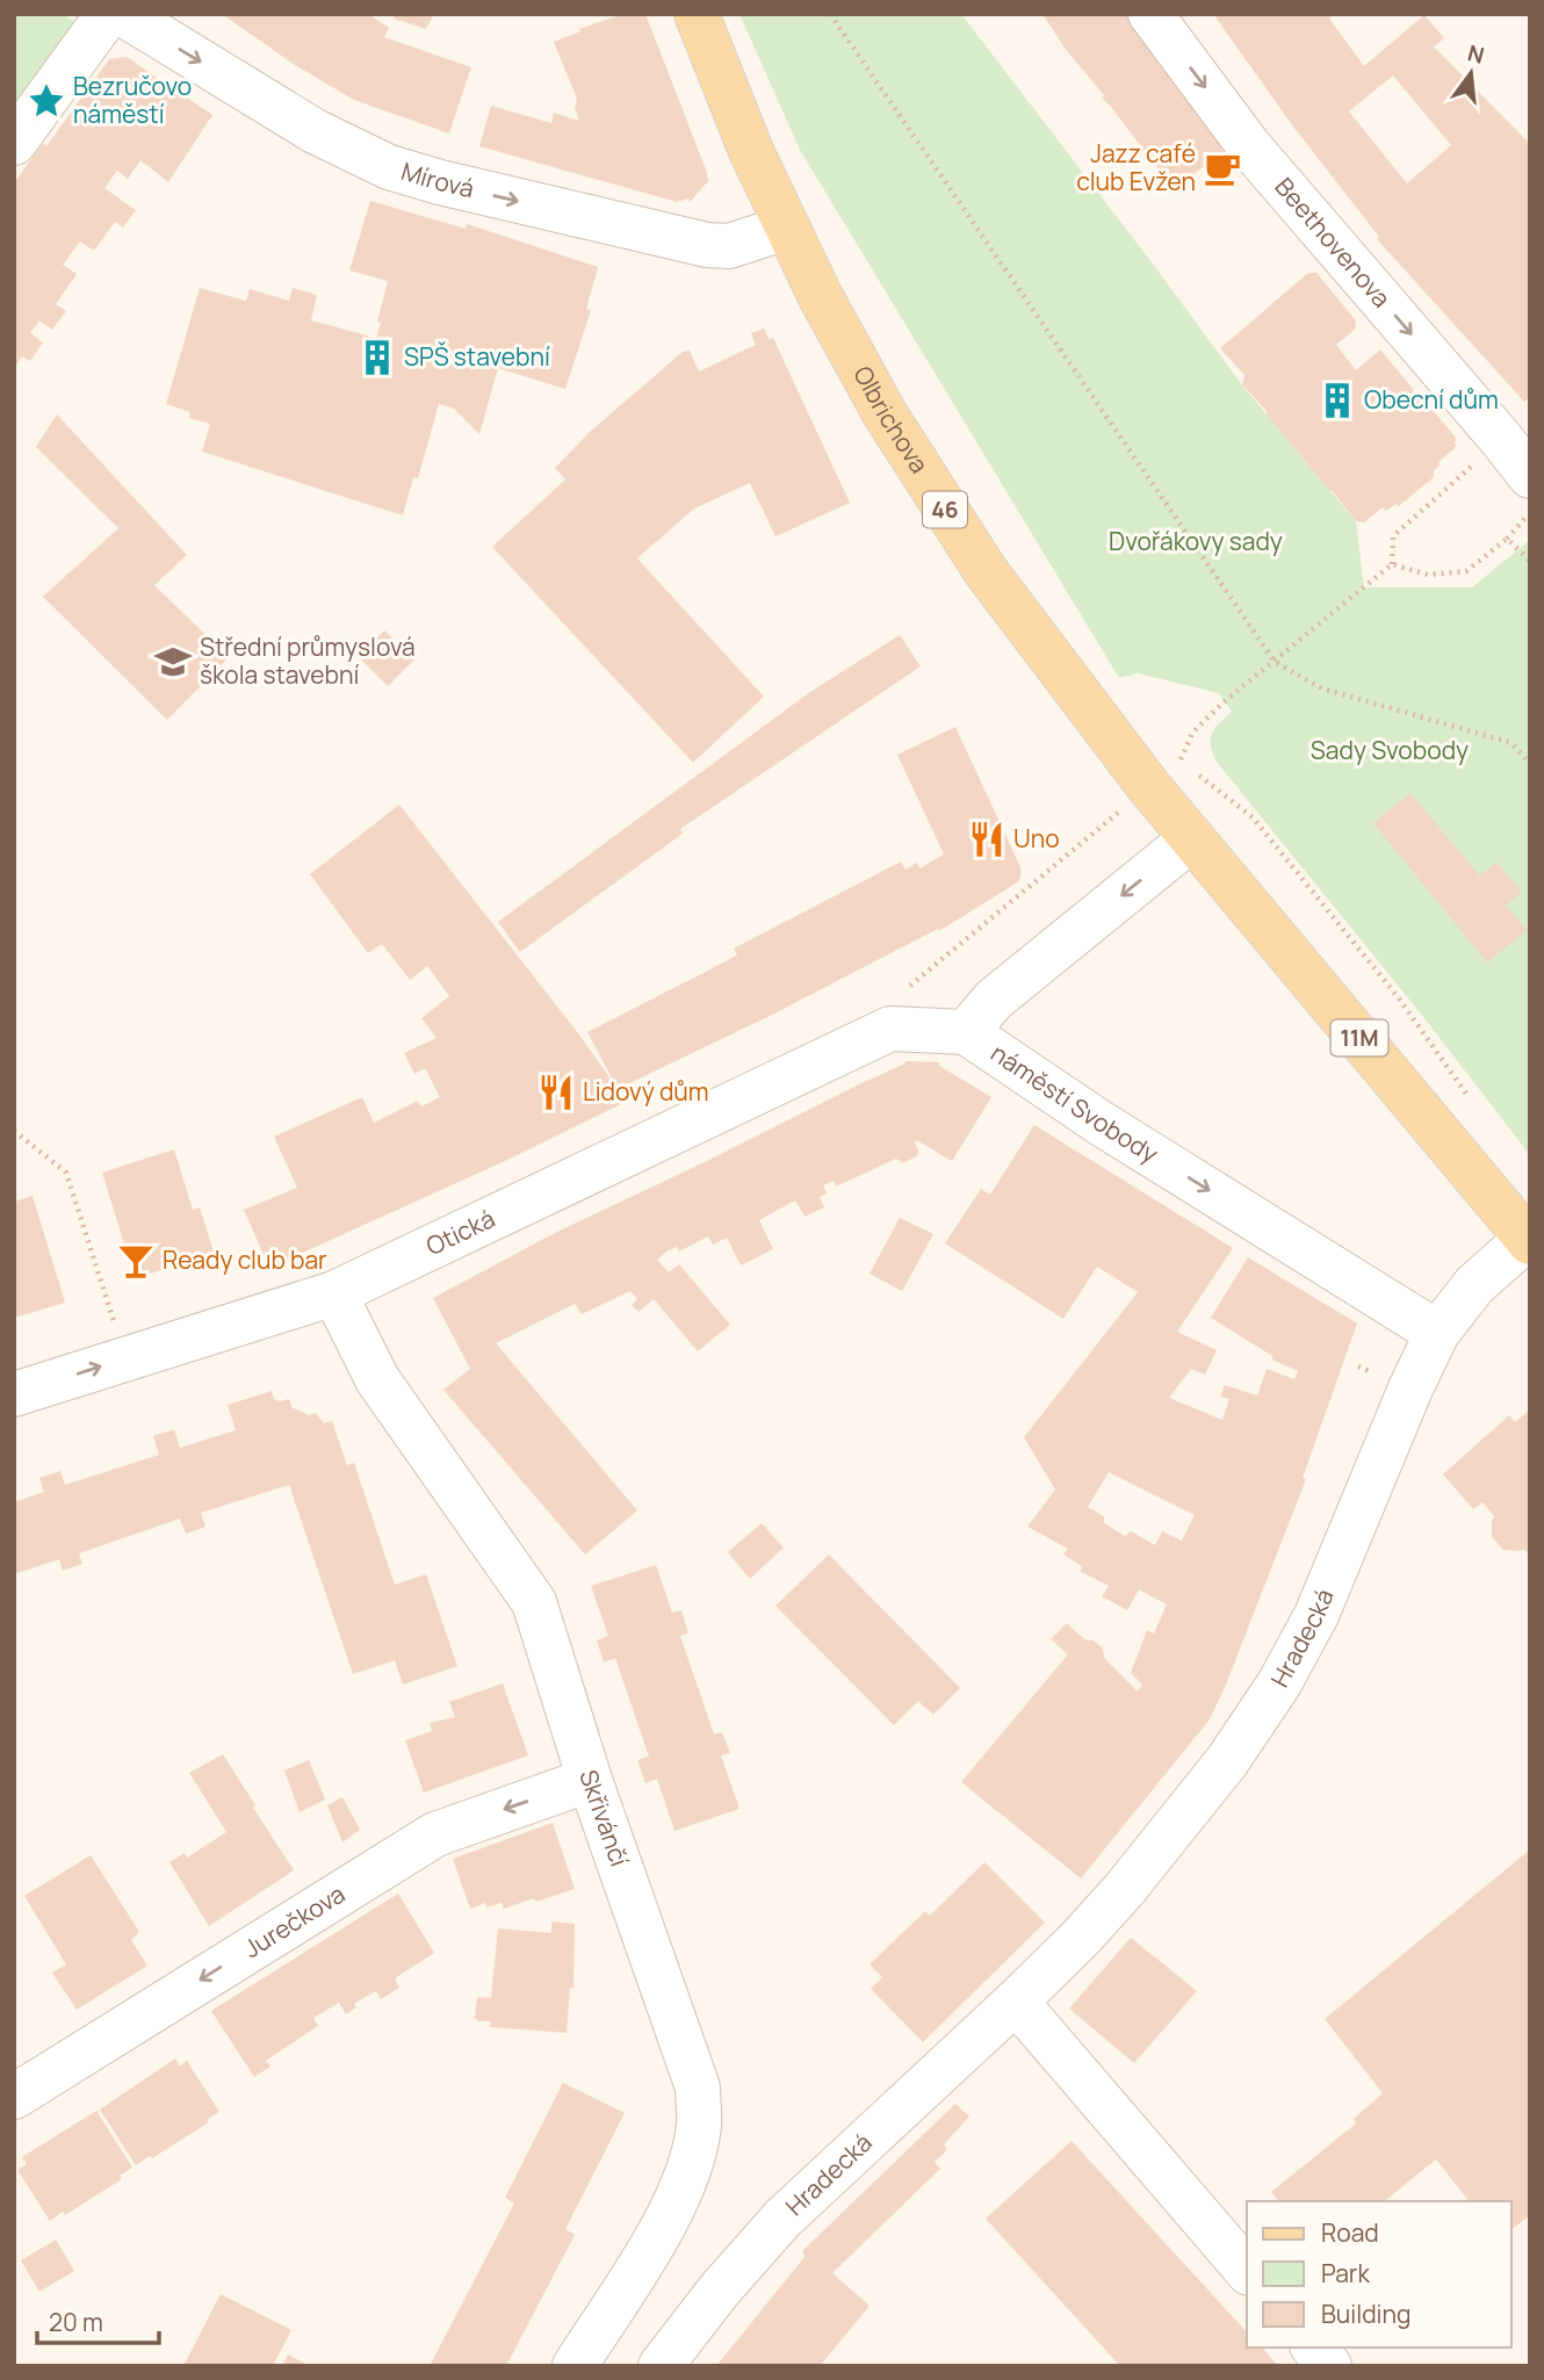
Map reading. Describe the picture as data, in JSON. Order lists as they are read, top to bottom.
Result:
{
  "streets": {
    "main road": ["Olbrichova", "46", "11M"],
    "street": [
      "Mírová",
      "Beethovenova",
      "náměstí Svobody",
      "Otická",
      "Hradecká",
      "Skřivánčí",
      "Jurečkova"
    ]
  },
  "crossings": [
    ["Mírová", "Olbrichova"],
    ["Olbrichova", "11M"],
    ["11M", "náměstí Svobody"],
    ["11M", "Hradecká"],
    ["náměstí Svobody", "Otická"],
    ["náměstí Svobody", "Hradecká"],
    ["Otická", "Skřivánčí"],
    ["Skřivánčí", "Jurečkova"]
  ],
  "one_way": ["Mírová", "Beethovenova", "Jurečkova"],
  "parks": ["Dvořákovy sady", "Sady Svobody"],
  "places": {
    "place": ["Bezručovo náměstí"],
    "cafe": ["Jazz café club Evžen"],
    "building": ["SPŠ stavební", "Obecní dům"],
    "school or university": ["Střední průmyslová škola stavební"],
    "restaurant": ["Uno", "Lidový dům"],
    "bar": ["Ready club bar"]
  },
  "legend": ["Road", "Park", "Building"],
  "scale_bar": "20 m",
  "north": "top"
}
